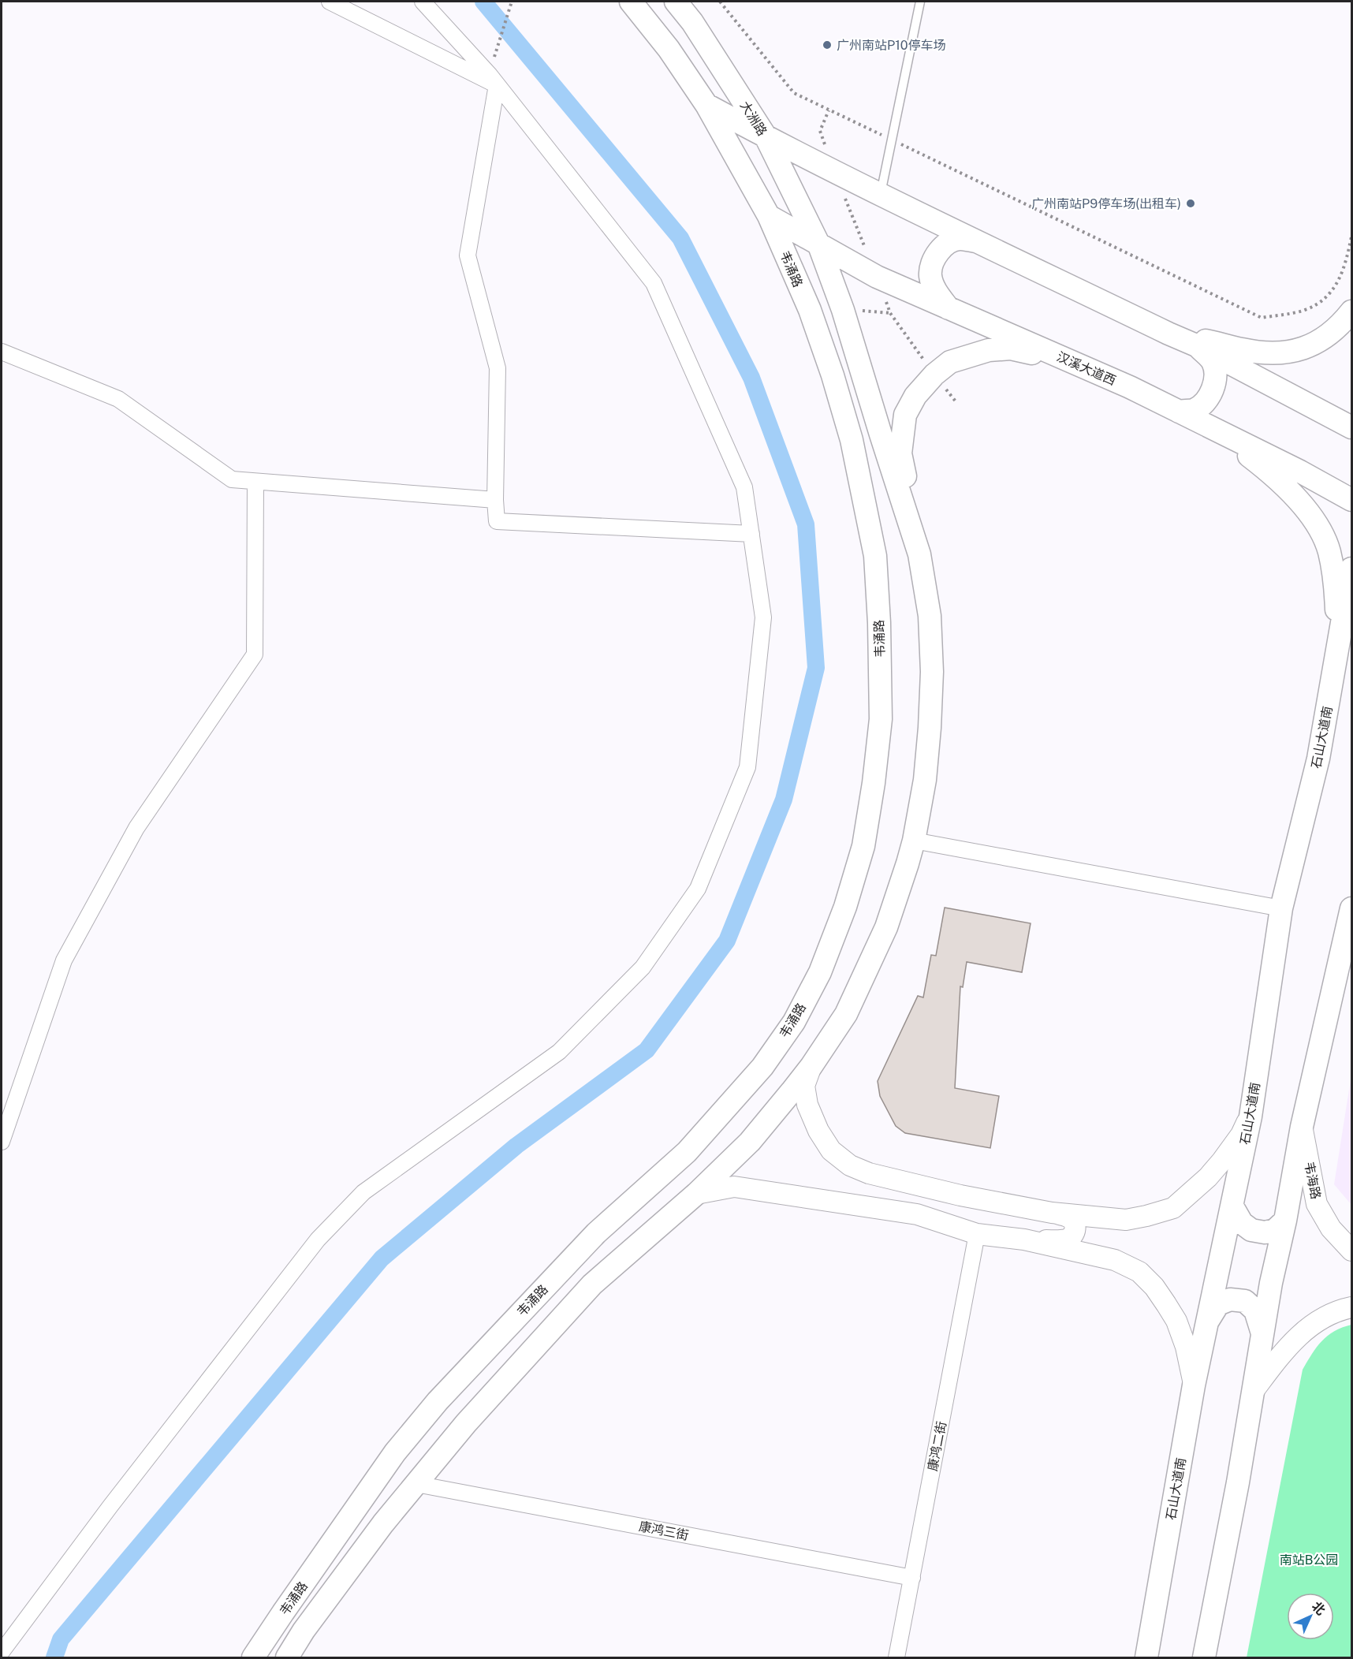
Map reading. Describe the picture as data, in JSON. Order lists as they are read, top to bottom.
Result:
{
  "streets": {
    "main road": [
      "大洲路",
      "韦涌路",
      "汉溪大道西",
      "石山大道南"
    ],
    "street": ["韦海路", "康鸿二街", "康鸿三街"]
  },
  "crossings": [
    ["大洲路", "汉溪大道西"],
    ["韦涌路", "汉溪大道西"],
    ["康鸿二街", "康鸿三街"]
  ],
  "parks": ["南站B公园"],
  "places": ["广州南站P10停车场", "广州南站P9停车场(出租车)"],
  "north": "top right"
}
